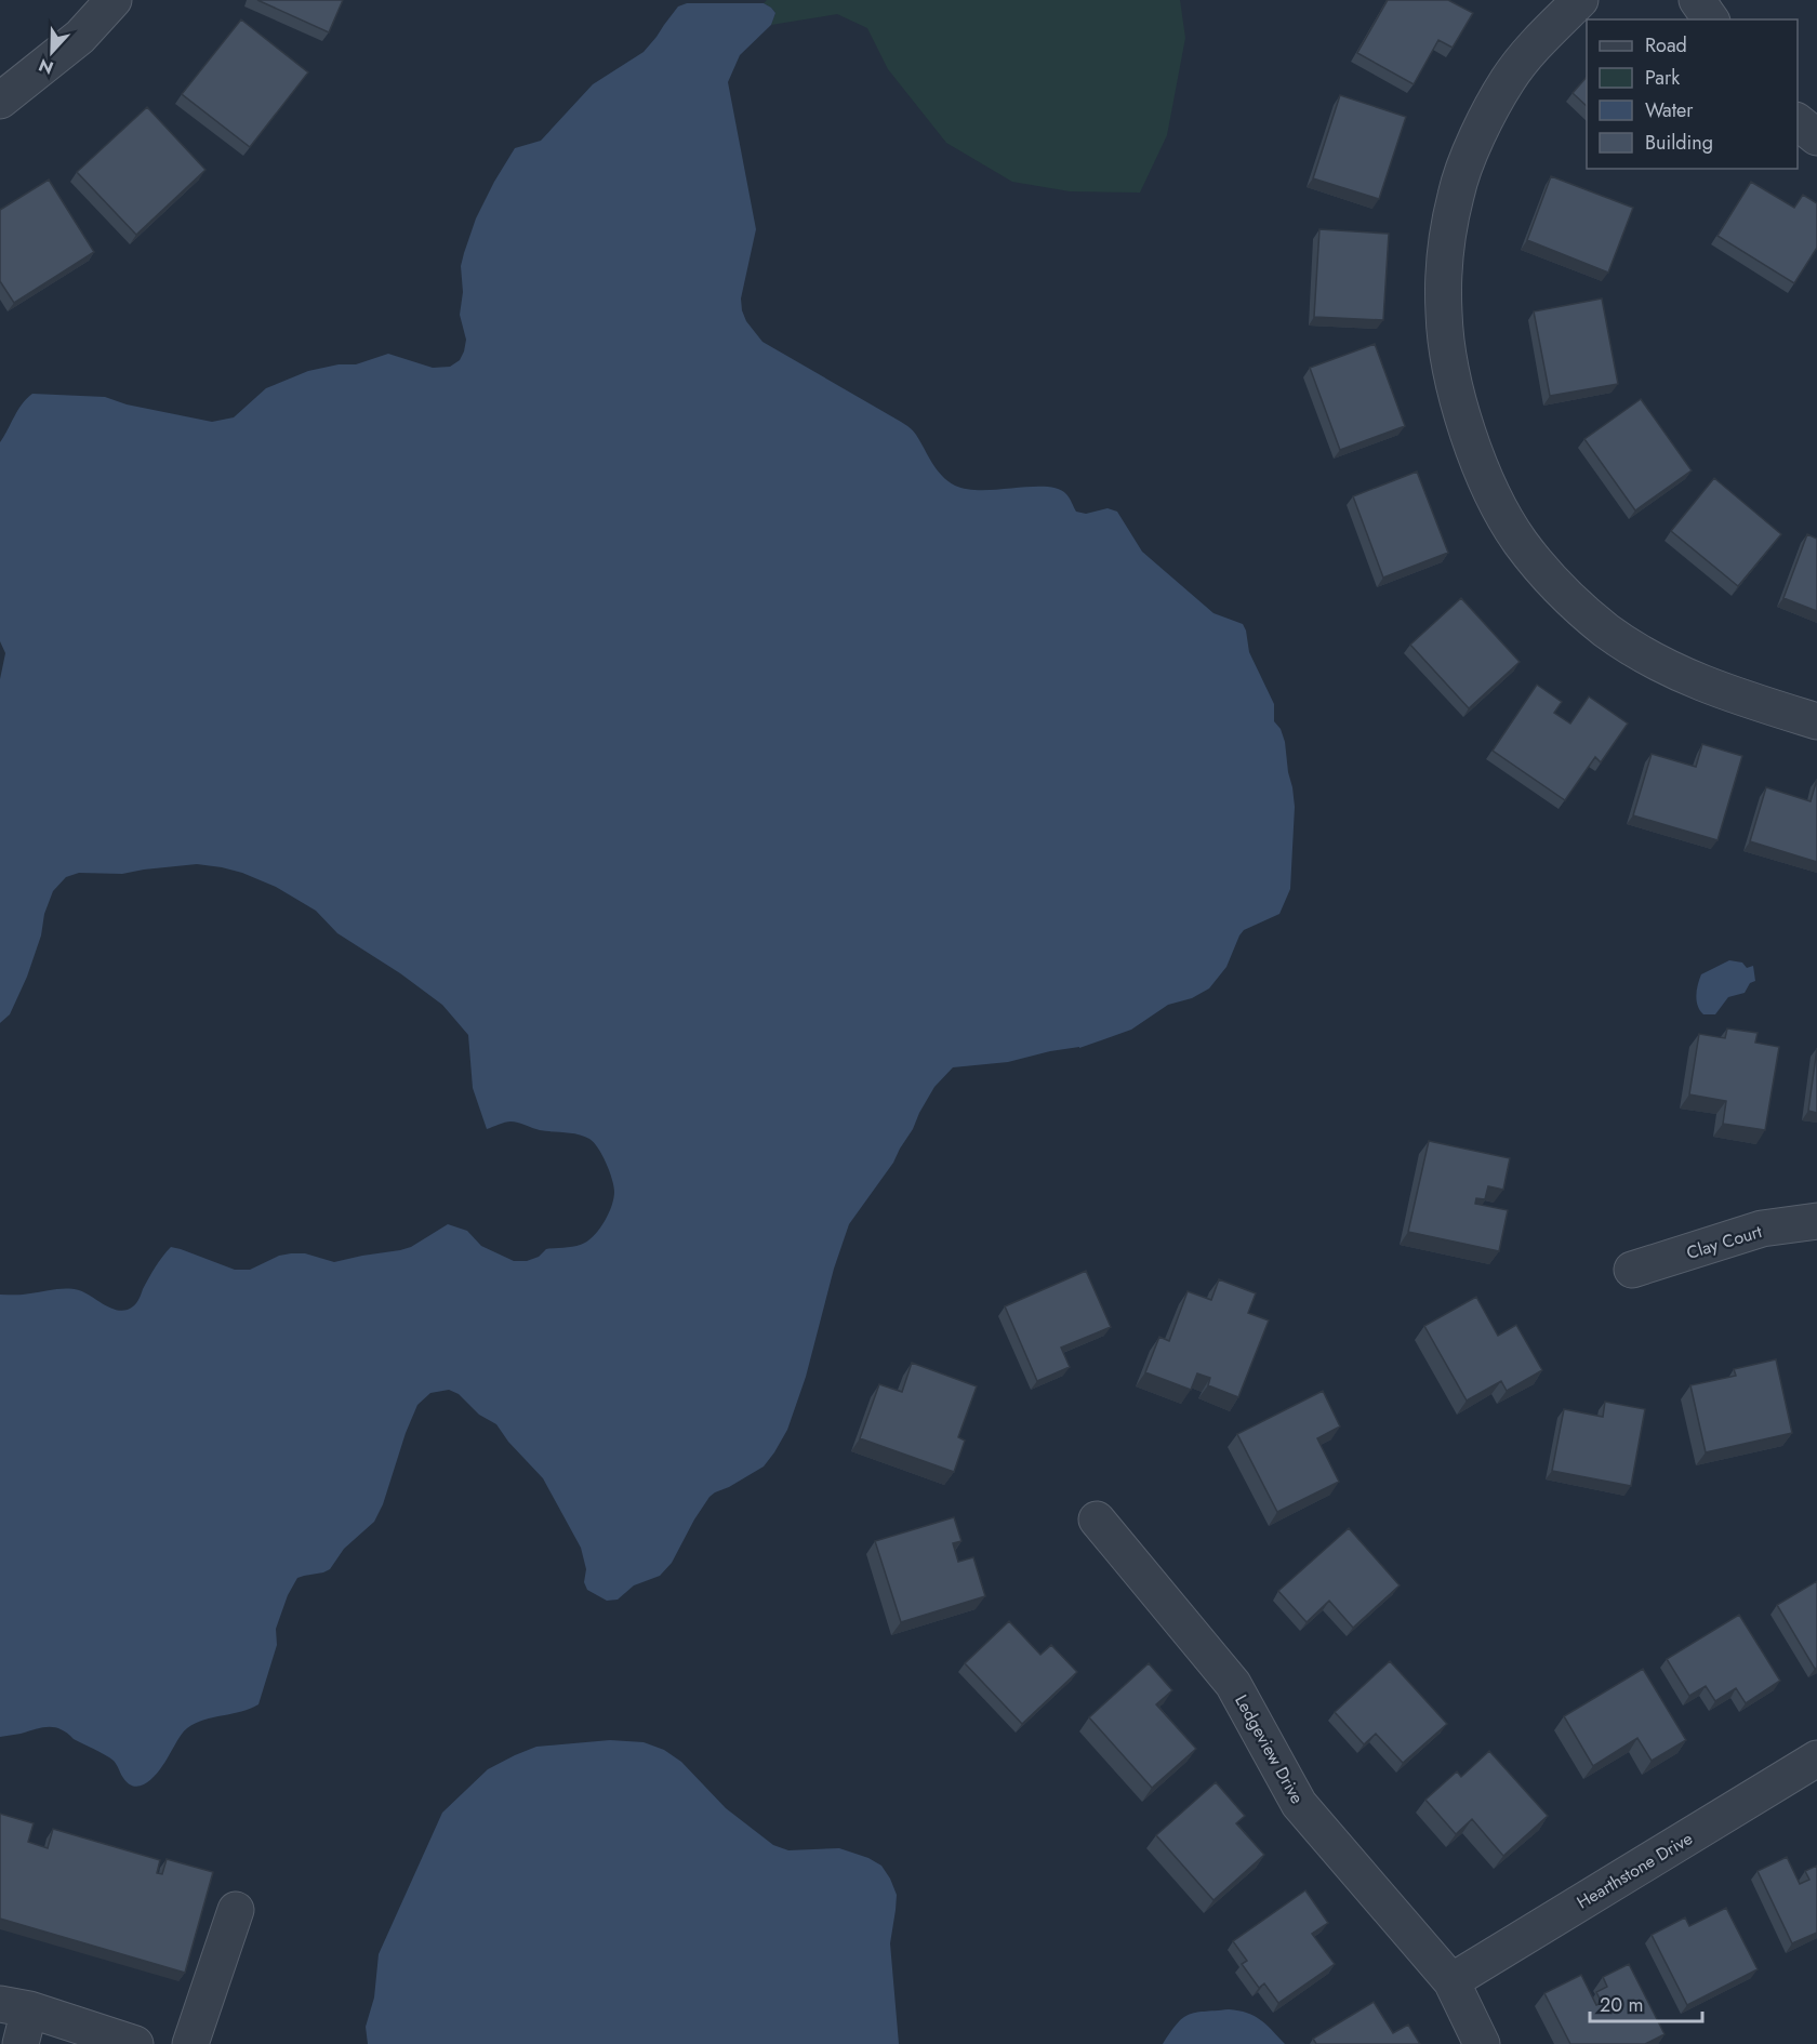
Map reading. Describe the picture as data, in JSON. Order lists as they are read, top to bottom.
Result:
{
  "streets": {
    "street": ["Clay Court", "Ledgeview Drive", "Hearthstone Drive"]
  },
  "crossings": [
    ["Ledgeview Drive", "Hearthstone Drive"]
  ],
  "legend": [
    "Road",
    "Park",
    "Water",
    "Building"
  ],
  "scale_bar": "20 m",
  "north": "bottom"
}
